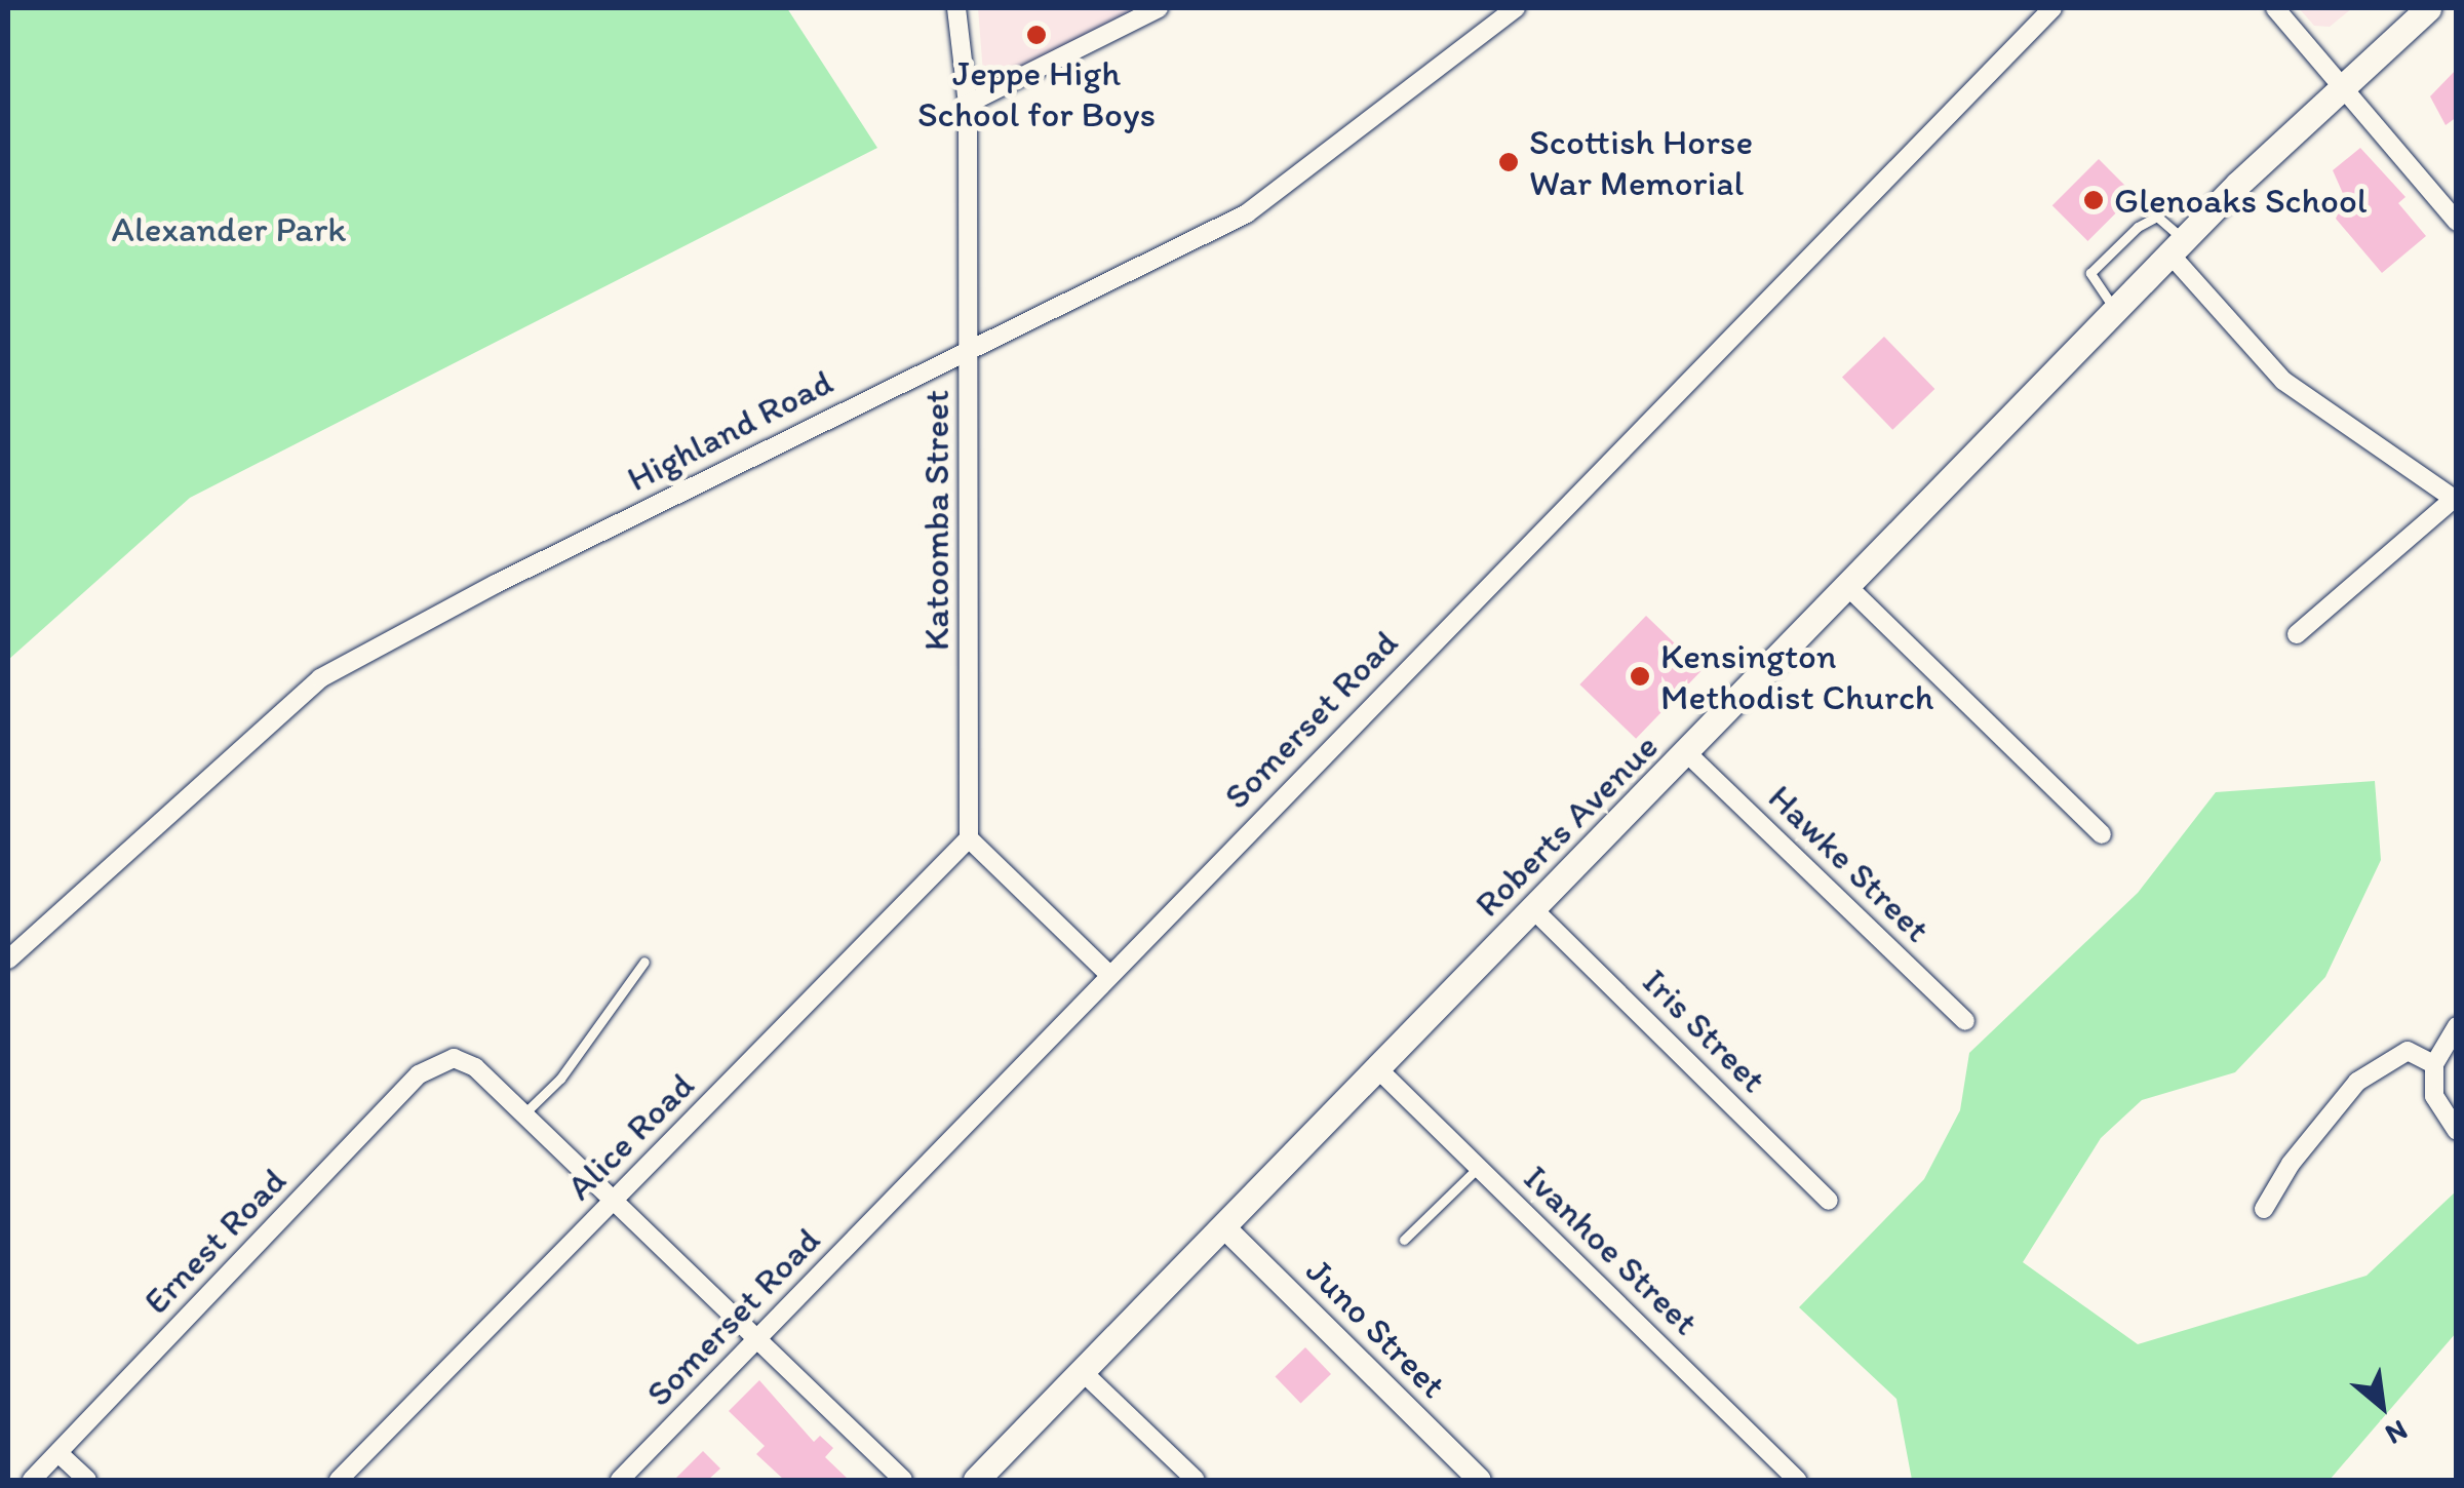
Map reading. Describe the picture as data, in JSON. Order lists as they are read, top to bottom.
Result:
{
  "streets": {
    "main road": ["Roberts Avenue"],
    "street": [
      "Highland Road",
      "Katoomba Street",
      "Somerset Road",
      "Hawke Street",
      "Iris Street",
      "Alice Road",
      "Ernest Road",
      "Ivanhoe Street",
      "Juno Street"
    ]
  },
  "crossings": [
    ["Highland Road", "Katoomba Street"],
    ["Katoomba Street", "Alice Road"],
    ["Roberts Avenue", "Hawke Street"],
    ["Roberts Avenue", "Iris Street"],
    ["Roberts Avenue", "Ivanhoe Street"],
    ["Roberts Avenue", "Juno Street"]
  ],
  "parks": ["Alexander Park"],
  "places": [
    "Jeppe High School for Boys",
    "Scottish Horse War Memorial",
    "Glenoaks School",
    "Kensington Methodist Church"
  ],
  "north": "bottom right"
}
